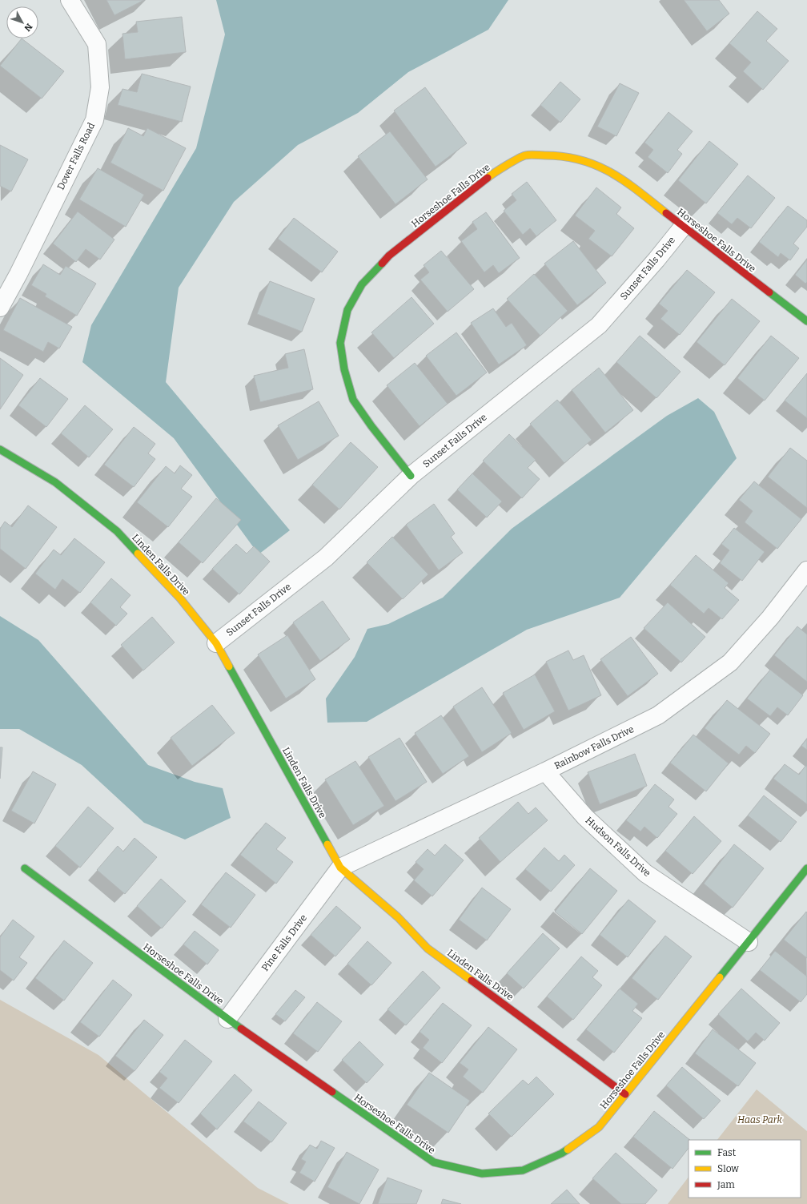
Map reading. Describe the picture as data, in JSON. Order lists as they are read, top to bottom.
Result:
{
  "streets": {
    "street": [
      "Dover Falls Road",
      "Horseshoe Falls Drive",
      "Sunset Falls Drive",
      "Linden Falls Drive",
      "Rainbow Falls Drive",
      "Hudson Falls Drive",
      "Pine Falls Drive"
    ]
  },
  "crossings": [
    ["Horseshoe Falls Drive", "Sunset Falls Drive"],
    ["Horseshoe Falls Drive", "Linden Falls Drive"],
    ["Horseshoe Falls Drive", "Hudson Falls Drive"],
    ["Horseshoe Falls Drive", "Pine Falls Drive"],
    ["Sunset Falls Drive", "Linden Falls Drive"],
    ["Linden Falls Drive", "Rainbow Falls Drive"],
    ["Linden Falls Drive", "Pine Falls Drive"],
    ["Rainbow Falls Drive", "Hudson Falls Drive"],
    ["Rainbow Falls Drive", "Pine Falls Drive"]
  ],
  "parks": ["Haas Park"],
  "legend": ["Fast", "Slow", "Jam"],
  "north": "bottom right"
}
